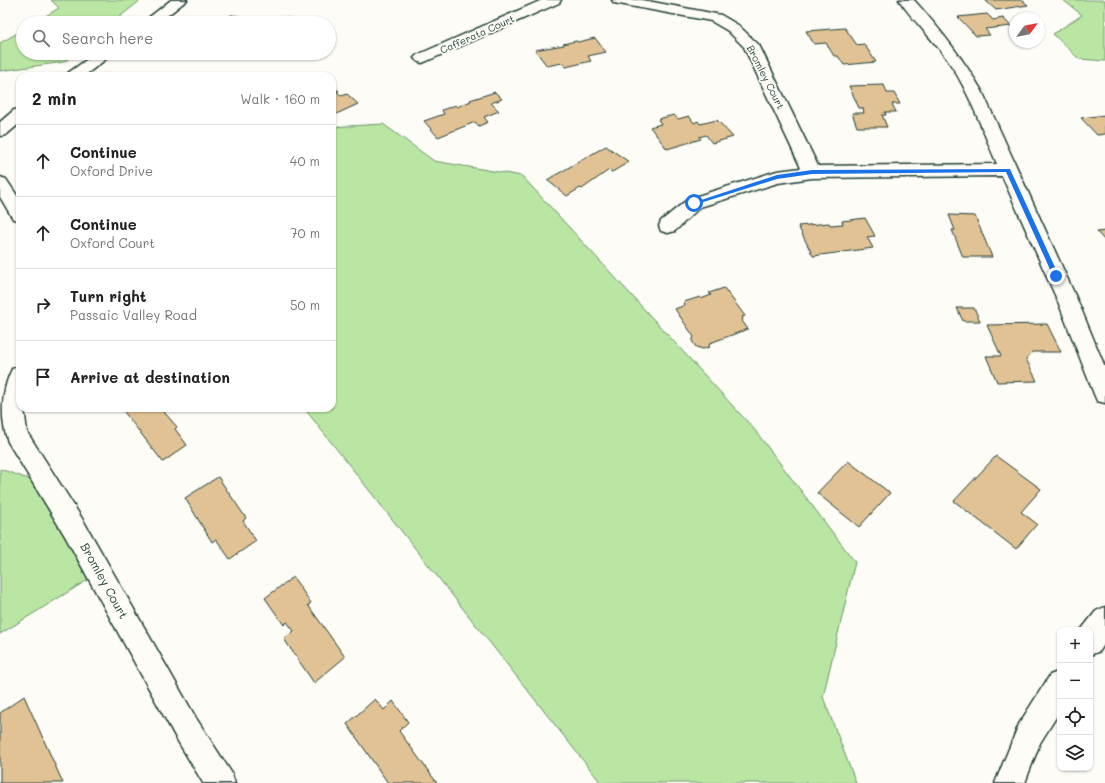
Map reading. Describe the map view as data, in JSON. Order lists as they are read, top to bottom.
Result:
{
  "streets": {
    "street": ["Cafferata Court", "Bromley Court"]
  },
  "north": "top right",
  "page": {
    "search": "Search here",
    "heading": ["2 min", "Walk · 160 m"],
    "list": [
      ["Continue", "Oxford Drive", "40 m"],
      ["Continue", "Oxford Court", "70 m"],
      ["Turn right", "Passaic Valley Road", "50 m"],
      "Arrive at destination"
    ],
    "map_buttons": ["+", "−"]
  }
}
